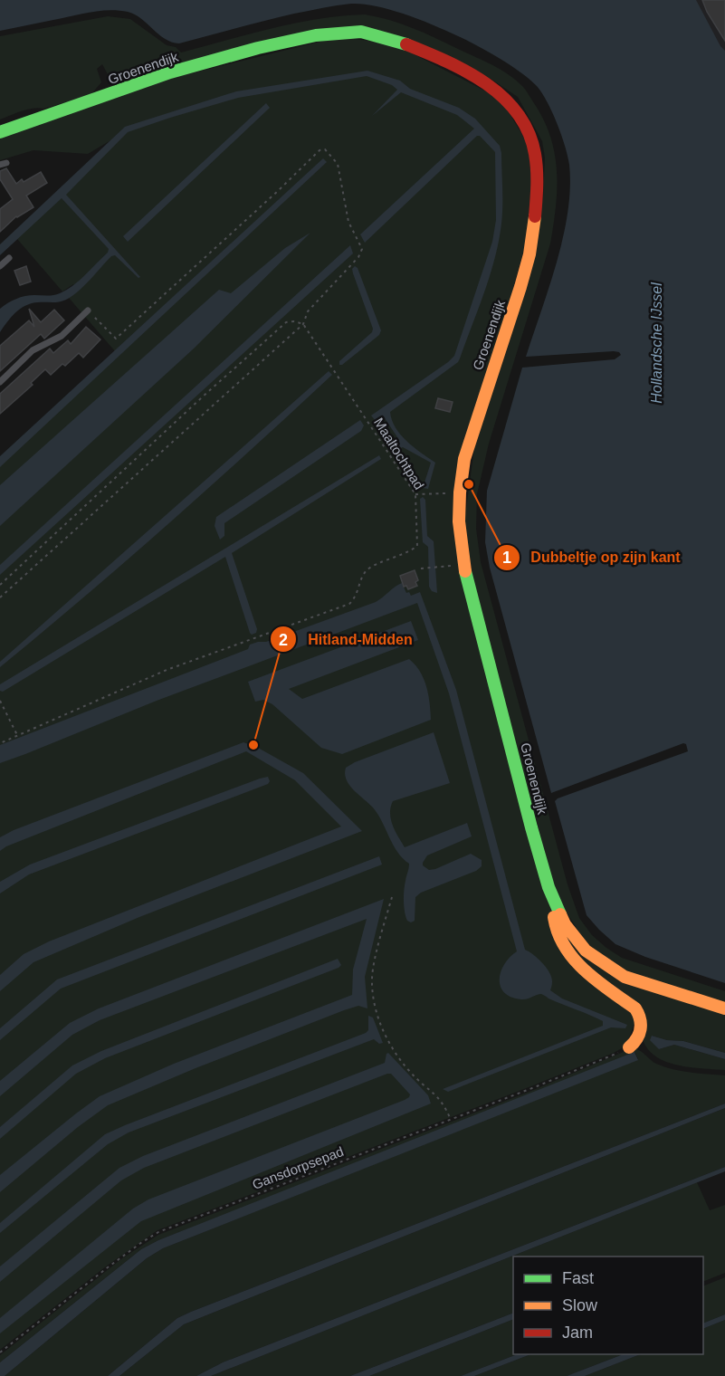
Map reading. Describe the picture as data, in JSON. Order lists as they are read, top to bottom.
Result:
{
  "streets": {
    "street": ["Groenendijk"],
    "path": ["Maaltochtpad", "Gansdorpsepad"]
  },
  "water": ["Hollandsche IJssel"],
  "places": ["Dubbeltje op zijn kant", "Hitland-Midden"],
  "legend": ["Fast", "Slow", "Jam"]
}
